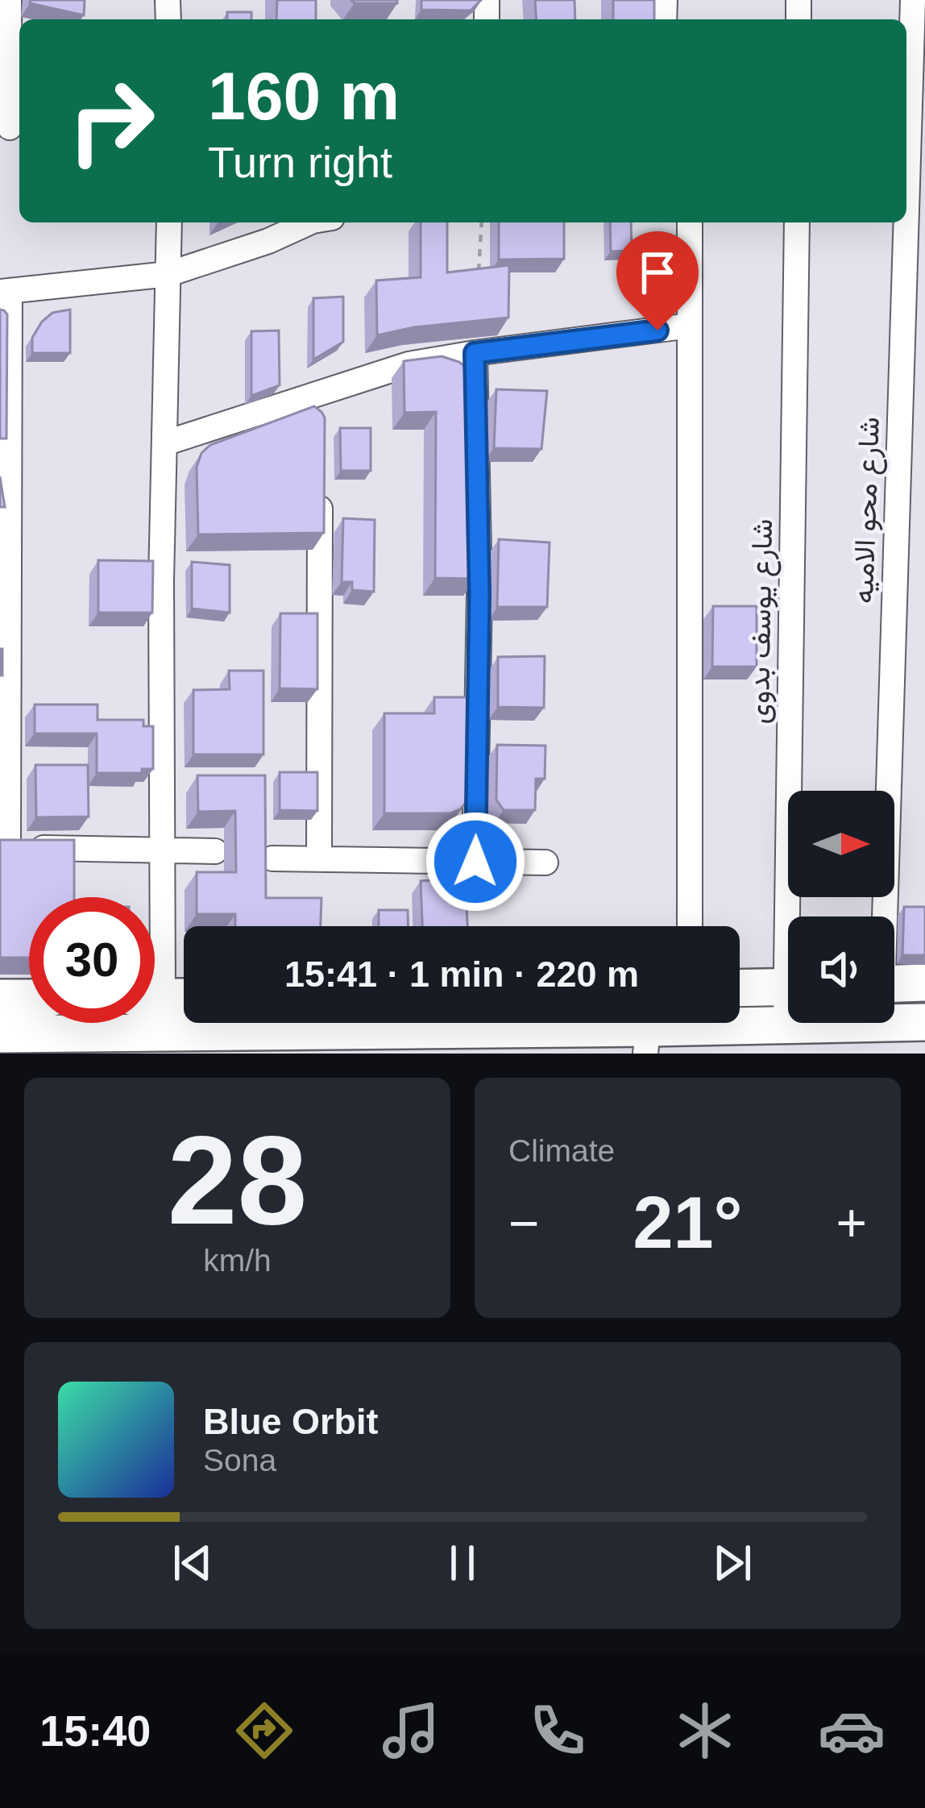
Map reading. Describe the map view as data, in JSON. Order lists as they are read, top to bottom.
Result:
{
  "streets": {
    "street": ["شارع محو الاميه", "شارع يوسف بدوى"]
  },
  "north": "right",
  "page": {
    "turn": ["160 m", "Turn right"],
    "limit": "30",
    "trip": "15:41 · 1 min · 220 m",
    "tile": [
      ["28", "km/h"],
      "Climate"
    ],
    "heat": ["−", "21°", "+"],
    "song": ["Blue Orbit", "Sona"],
    "tabs": "15:40"
  }
}
